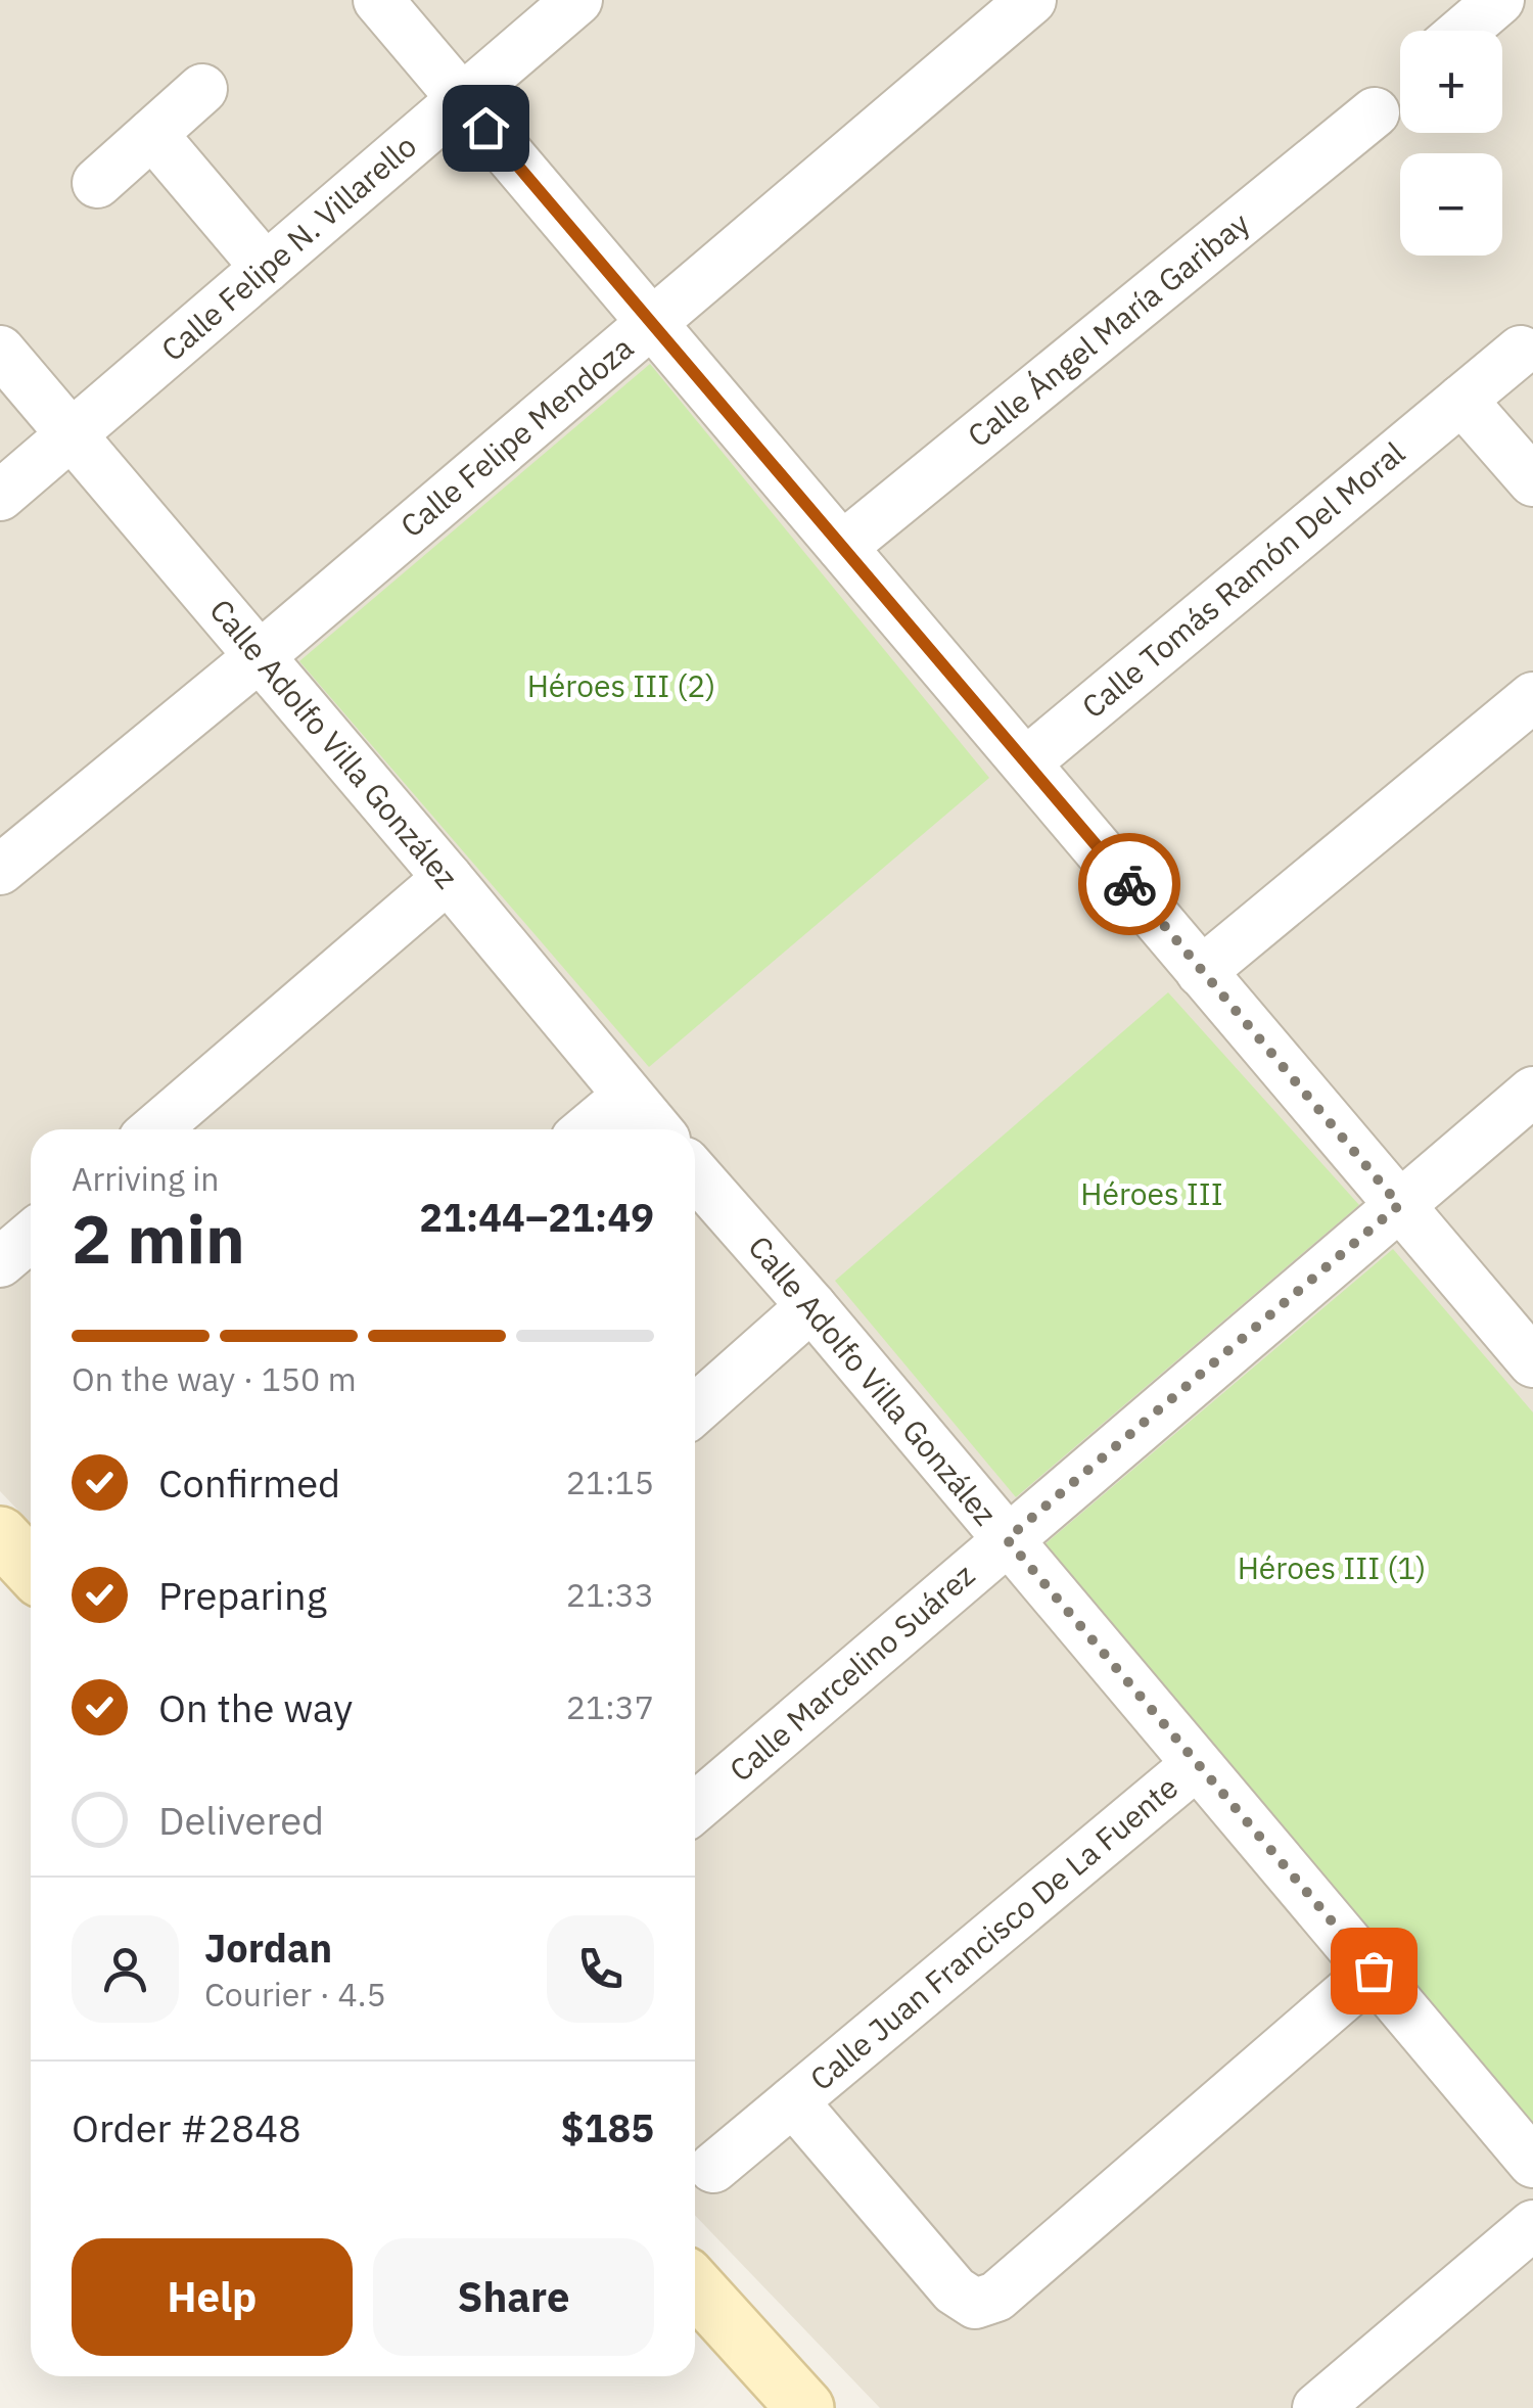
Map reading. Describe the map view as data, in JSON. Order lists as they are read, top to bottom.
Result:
{
  "streets": {
    "street": [
      "Calle Felipe N. Villarello",
      "Calle Ángel María Garibay",
      "Calle Felipe Mendoza",
      "Calle Tomás Ramón Del Moral",
      "Calle Adolfo Villa González",
      "Calle Marcelino Suárez",
      "Calle Juan Francisco De La Fuente"
    ]
  },
  "crossings": [
    ["Calle Felipe N. Villarello", "Calle Adolfo Villa González"],
    ["Calle Felipe Mendoza", "Calle Adolfo Villa González"],
    ["Calle Adolfo Villa González", "Calle Marcelino Suárez"],
    ["Calle Adolfo Villa González", "Calle Juan Francisco De La Fuente"]
  ],
  "parks": ["Héroes III (2)", "Héroes III", "Héroes III (1)"],
  "page": {
    "map_buttons": ["+", "−"],
    "heading": ["2 min", "Arriving in", "21:44–21:49"],
    "panel": [
      "Jordan",
      "Courier · 4.5",
      "Order #2848",
      "$185"
    ],
    "bar": "On the way · 150 m",
    "list": [
      ["Confirmed", "21:15"],
      ["Preparing", "21:33"],
      ["On the way", "21:37"],
      "Delivered"
    ],
    "buttons": ["Help", "Share"]
  }
}
